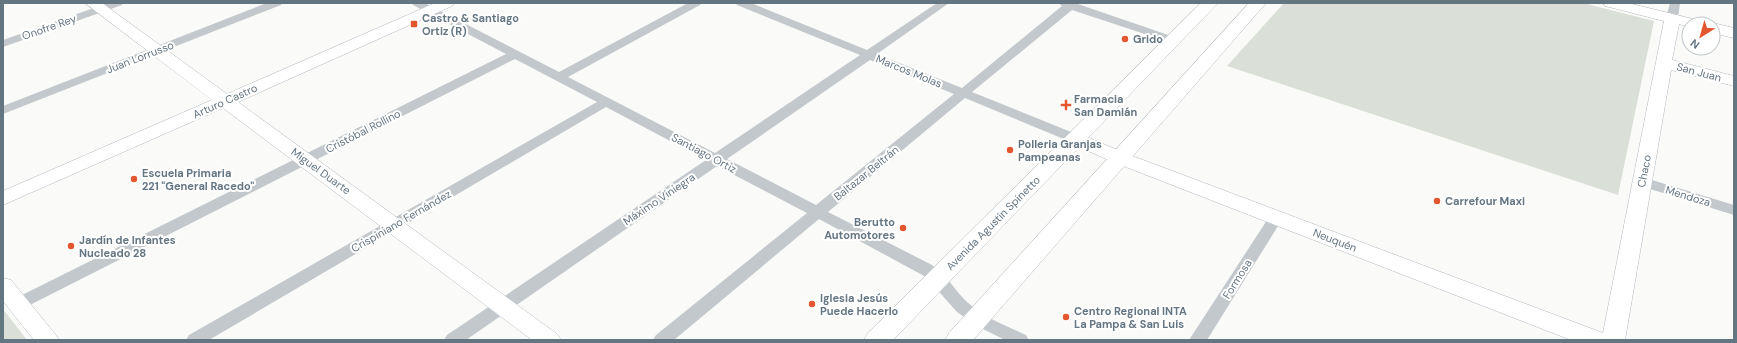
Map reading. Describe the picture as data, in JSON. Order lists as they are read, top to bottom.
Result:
{
  "streets": {
    "main road": ["Avenida Agustín Spinetto"],
    "street": [
      "Onofre Rey",
      "Juan Lorrusso",
      "Marcos Molas",
      "San Juan",
      "Arturo Castro",
      "Cristóbal Rollino",
      "Santiago Ortiz",
      "Miguel Duarte",
      "Chaco",
      "Baltazar Beltrán",
      "Mendoza",
      "Máximo Viniegra",
      "Crispiniano Fernández",
      "Neuquén",
      "Formosa"
    ]
  },
  "crossings": [
    ["Onofre Rey", "Miguel Duarte"],
    ["Juan Lorrusso", "Miguel Duarte"],
    ["Marcos Molas", "Baltazar Beltrán"],
    ["Marcos Molas", "Máximo Viniegra"],
    ["Marcos Molas", "Avenida Agustín Spinetto"],
    ["Marcos Molas", "Neuquén"],
    ["San Juan", "Chaco"],
    ["Arturo Castro", "Santiago Ortiz"],
    ["Arturo Castro", "Miguel Duarte"],
    ["Cristóbal Rollino", "Santiago Ortiz"],
    ["Cristóbal Rollino", "Miguel Duarte"],
    ["Santiago Ortiz", "Baltazar Beltrán"],
    ["Santiago Ortiz", "Máximo Viniegra"],
    ["Santiago Ortiz", "Crispiniano Fernández"],
    ["Santiago Ortiz", "Avenida Agustín Spinetto"],
    ["Miguel Duarte", "Máximo Viniegra"],
    ["Miguel Duarte", "Crispiniano Fernández"],
    ["Chaco", "Mendoza"],
    ["Avenida Agustín Spinetto", "Neuquén"],
    ["Neuquén", "Formosa"]
  ],
  "places": {
    "transit": ["Castro & Santiago Ortiz (R)"],
    "other": [
      "Grido",
      "Polleria Granjas Pampeanas",
      "Escuela Primaria 221 \"General Racedo\"",
      "Carrefour Maxi",
      "Berutto Automotores",
      "Jardín de Infantes Nucleado 28",
      "Iglesia Jesús Puede Hacerlo",
      "Centro Regional INTA La Pampa & San Luis"
    ],
    "health": ["Farmacia San Damián"]
  },
  "north": "bottom left"
}
